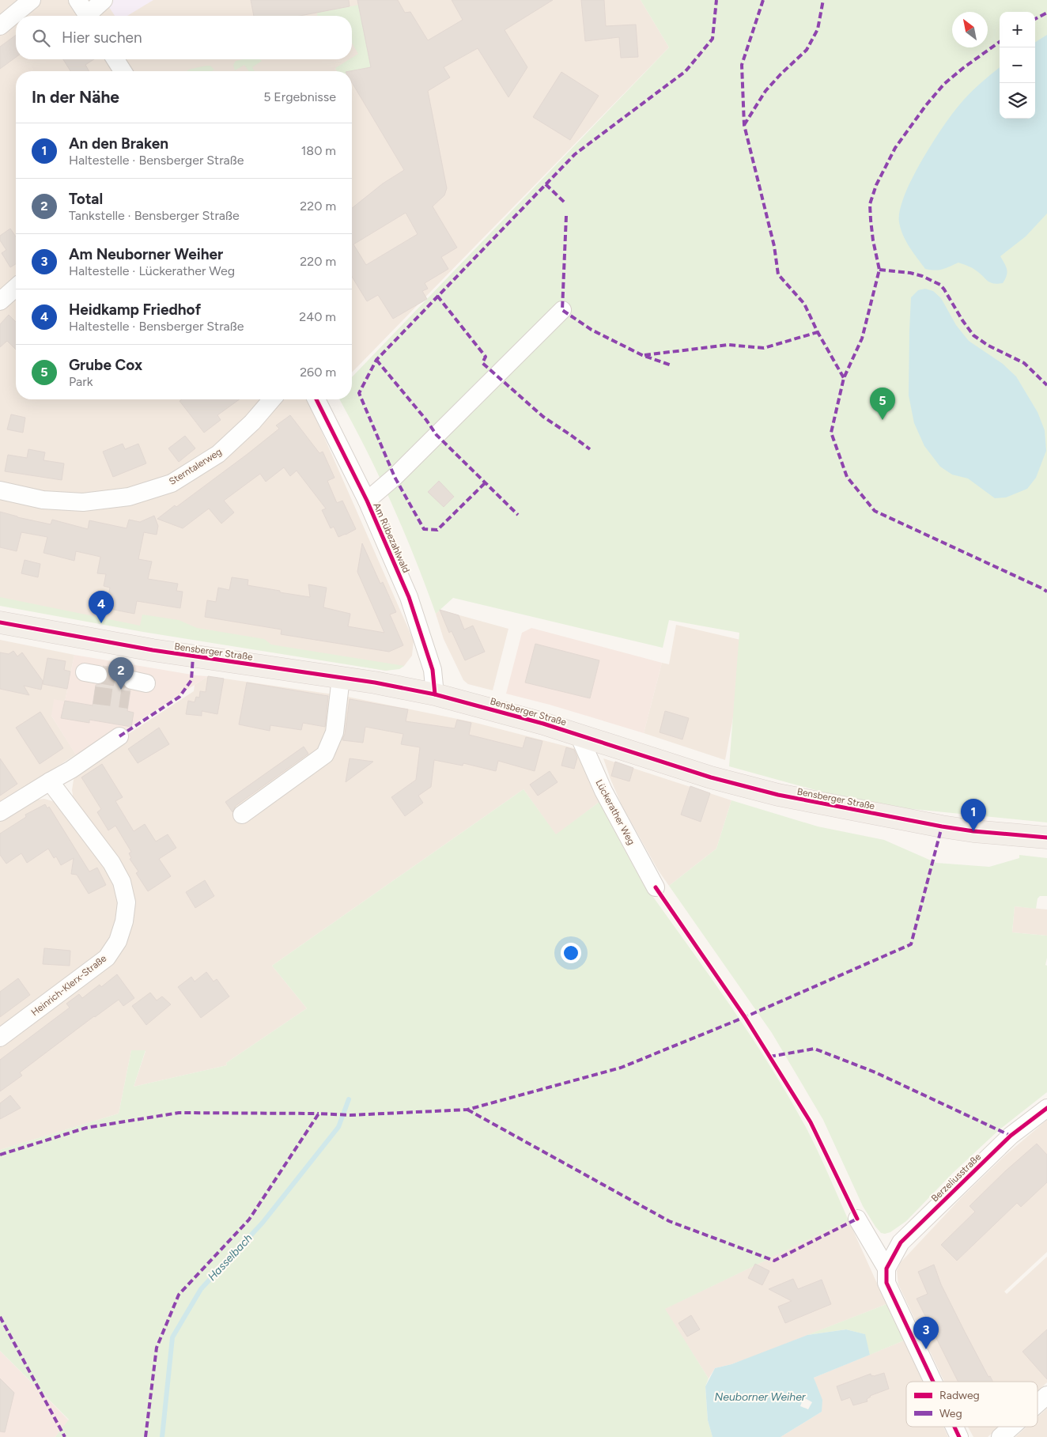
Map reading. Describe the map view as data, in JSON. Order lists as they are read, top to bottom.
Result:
{
  "streets": {
    "main road": ["Bensberger Straße"],
    "street": [
      "Sterntalerweg",
      "Am Rübezahlwald",
      "Lückerather Weg",
      "Heinrich-Klerx-Straße",
      "Berzeliusstraße"
    ]
  },
  "crossings": [
    ["Am Rübezahlwald", "Bensberger Straße"],
    ["Bensberger Straße", "Lückerather Weg"]
  ],
  "water": ["Hasselbach", "Neuborner Weiher"],
  "legend": ["Radweg", "Weg"],
  "north": "top left",
  "page": {
    "map_buttons": ["+", "−"],
    "search": "Hier suchen",
    "heading": ["In der Nähe", "5 Ergebnisse"],
    "list": [
      {
        "mark": "1",
        "name": "An den Braken",
        "note": "Haltestelle · Bensberger Straße",
        "value": "180 m"
      },
      {
        "mark": "2",
        "name": "Total",
        "note": "Tankstelle · Bensberger Straße",
        "value": "220 m"
      },
      {
        "mark": "3",
        "name": "Am Neuborner Weiher",
        "note": "Haltestelle · Lückerather Weg",
        "value": "220 m"
      },
      {
        "mark": "4",
        "name": "Heidkamp Friedhof",
        "note": "Haltestelle · Bensberger Straße",
        "value": "240 m"
      },
      {
        "mark": "5",
        "name": "Grube Cox",
        "note": "Park",
        "value": "260 m"
      }
    ],
    "pins": [
      "5",
      "4",
      "2",
      "1",
      "3"
    ]
  }
}
